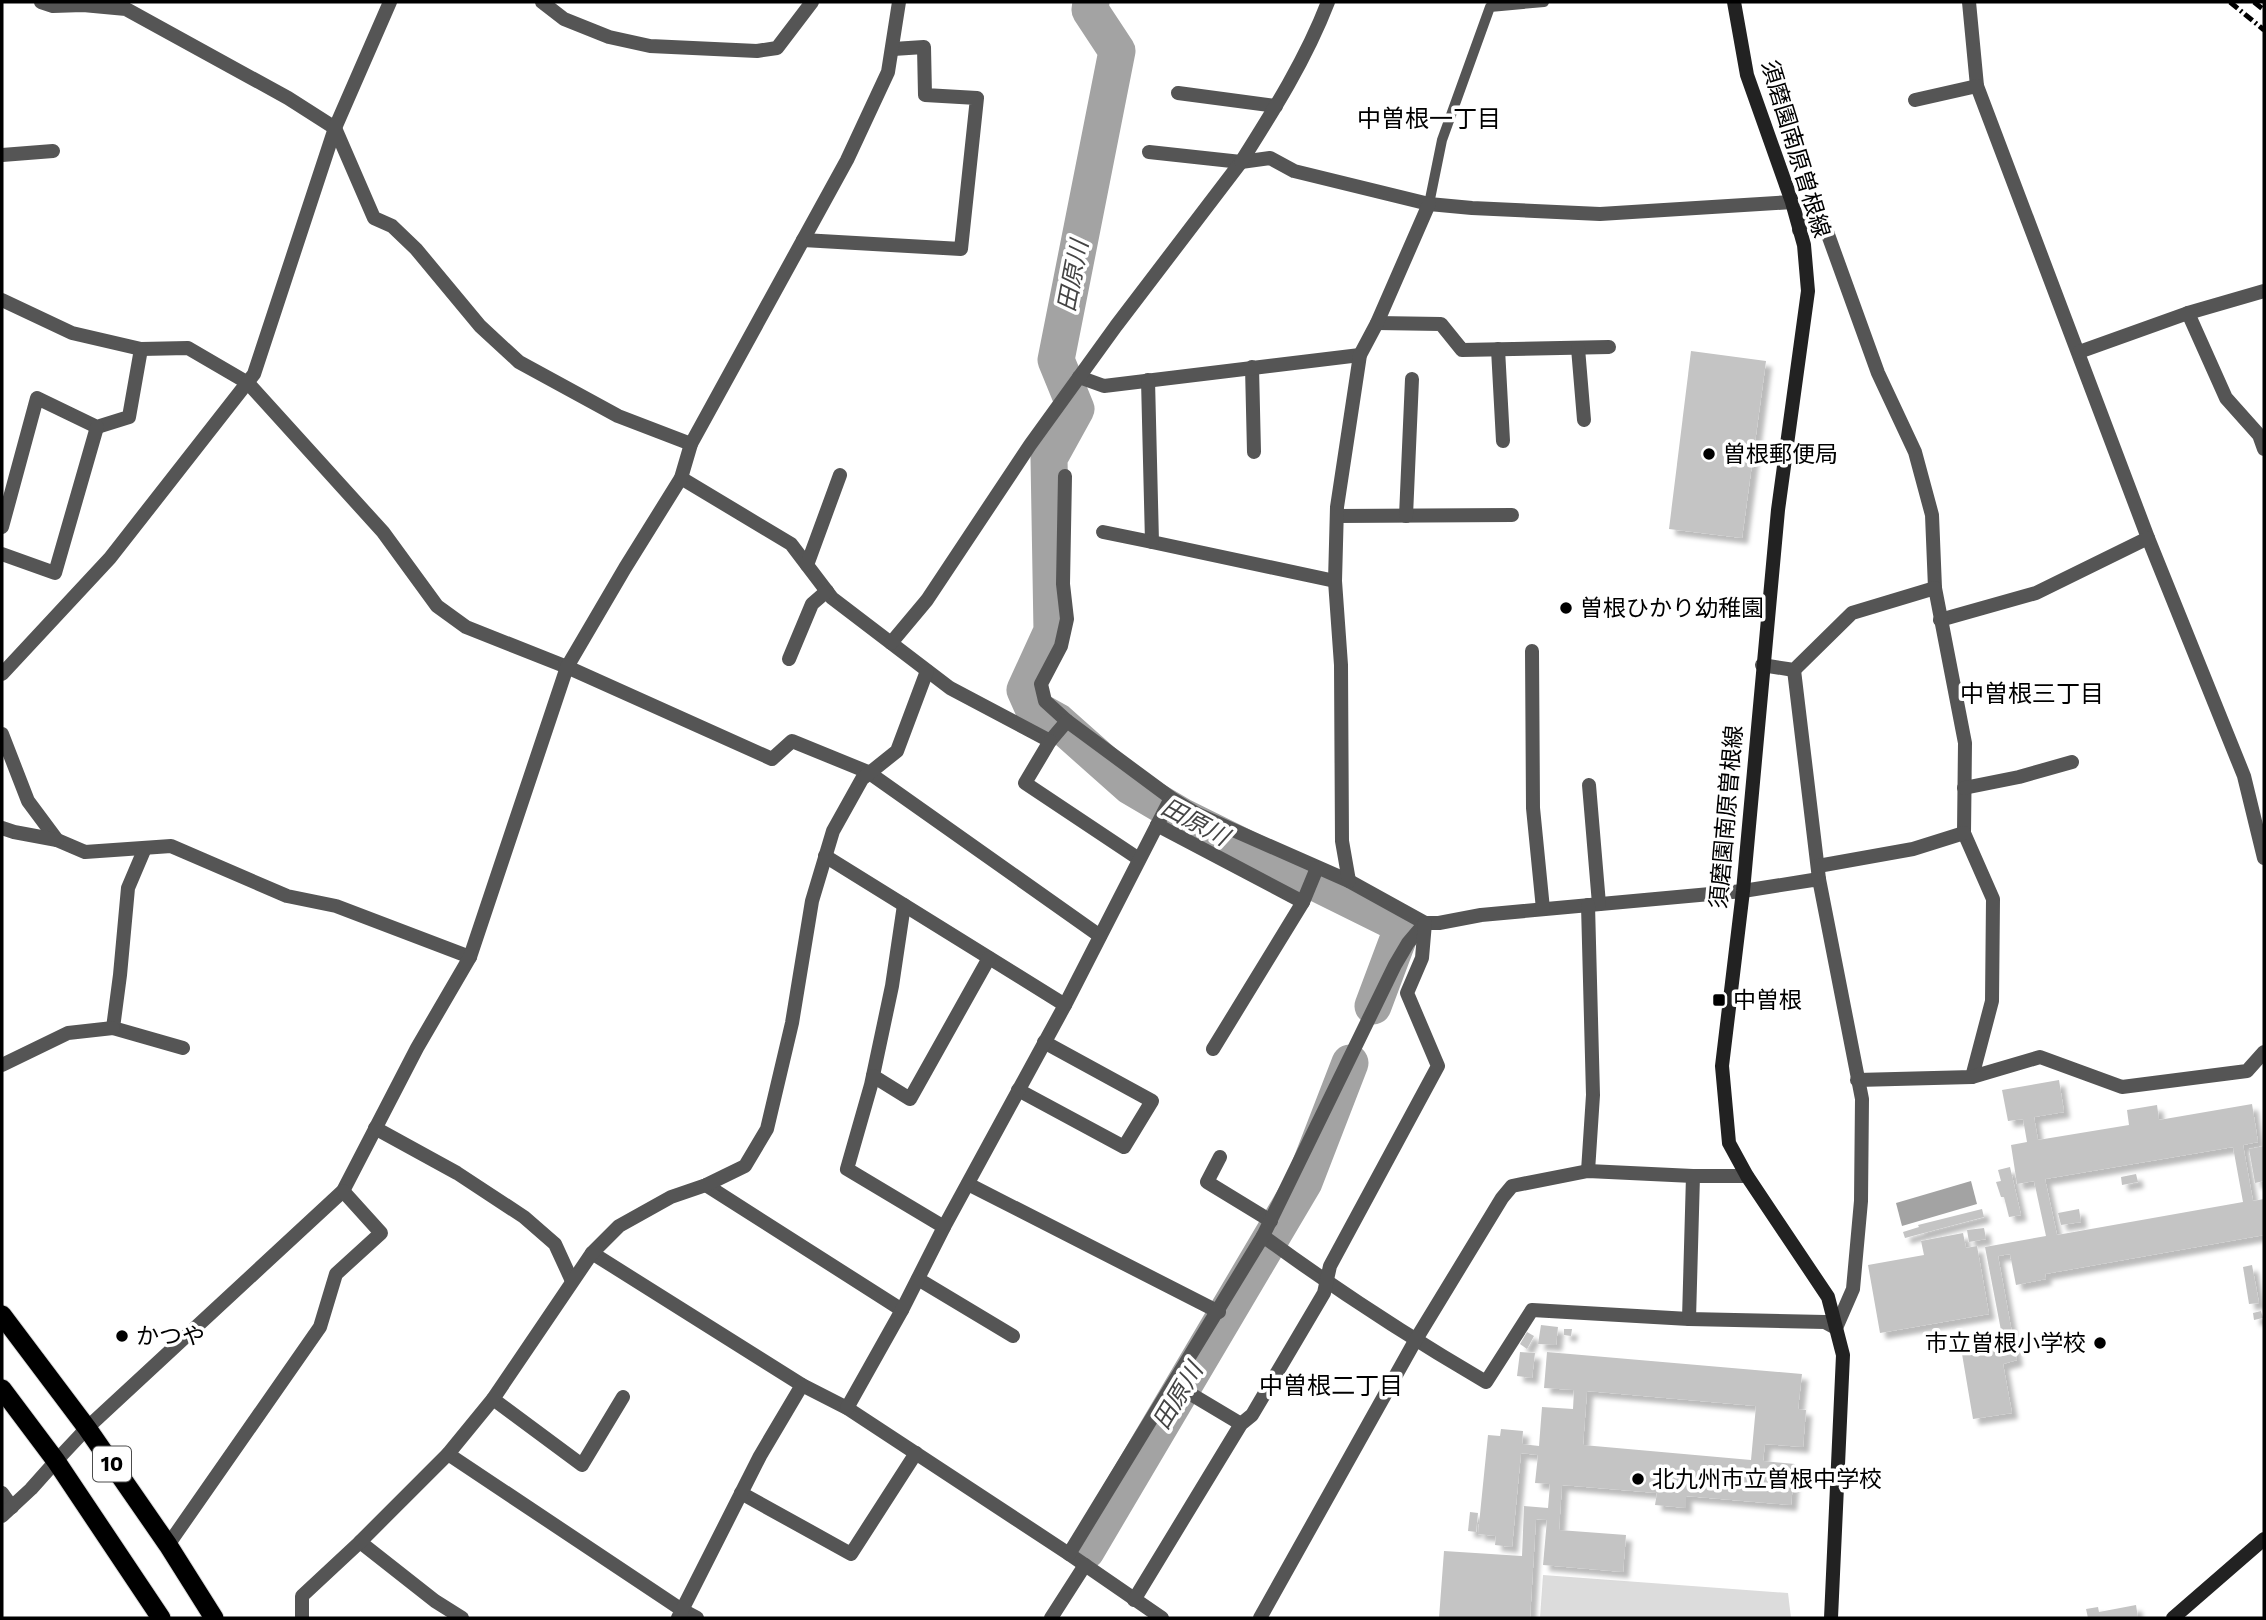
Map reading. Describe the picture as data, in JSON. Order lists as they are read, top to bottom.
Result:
{
  "streets": {
    "highway": ["10"],
    "main road": ["須磨園南原曽根線"]
  },
  "districts": ["中曽根一丁目", "中曽根三丁目", "中曽根二丁目"],
  "water": ["田原川"],
  "places": {
    "other": [
      "曽根郵便局",
      "曽根ひかり幼稚園",
      "かつや",
      "市立曽根小学校",
      "北九州市立曽根中学校"
    ],
    "transit": ["中曽根"]
  }
}
